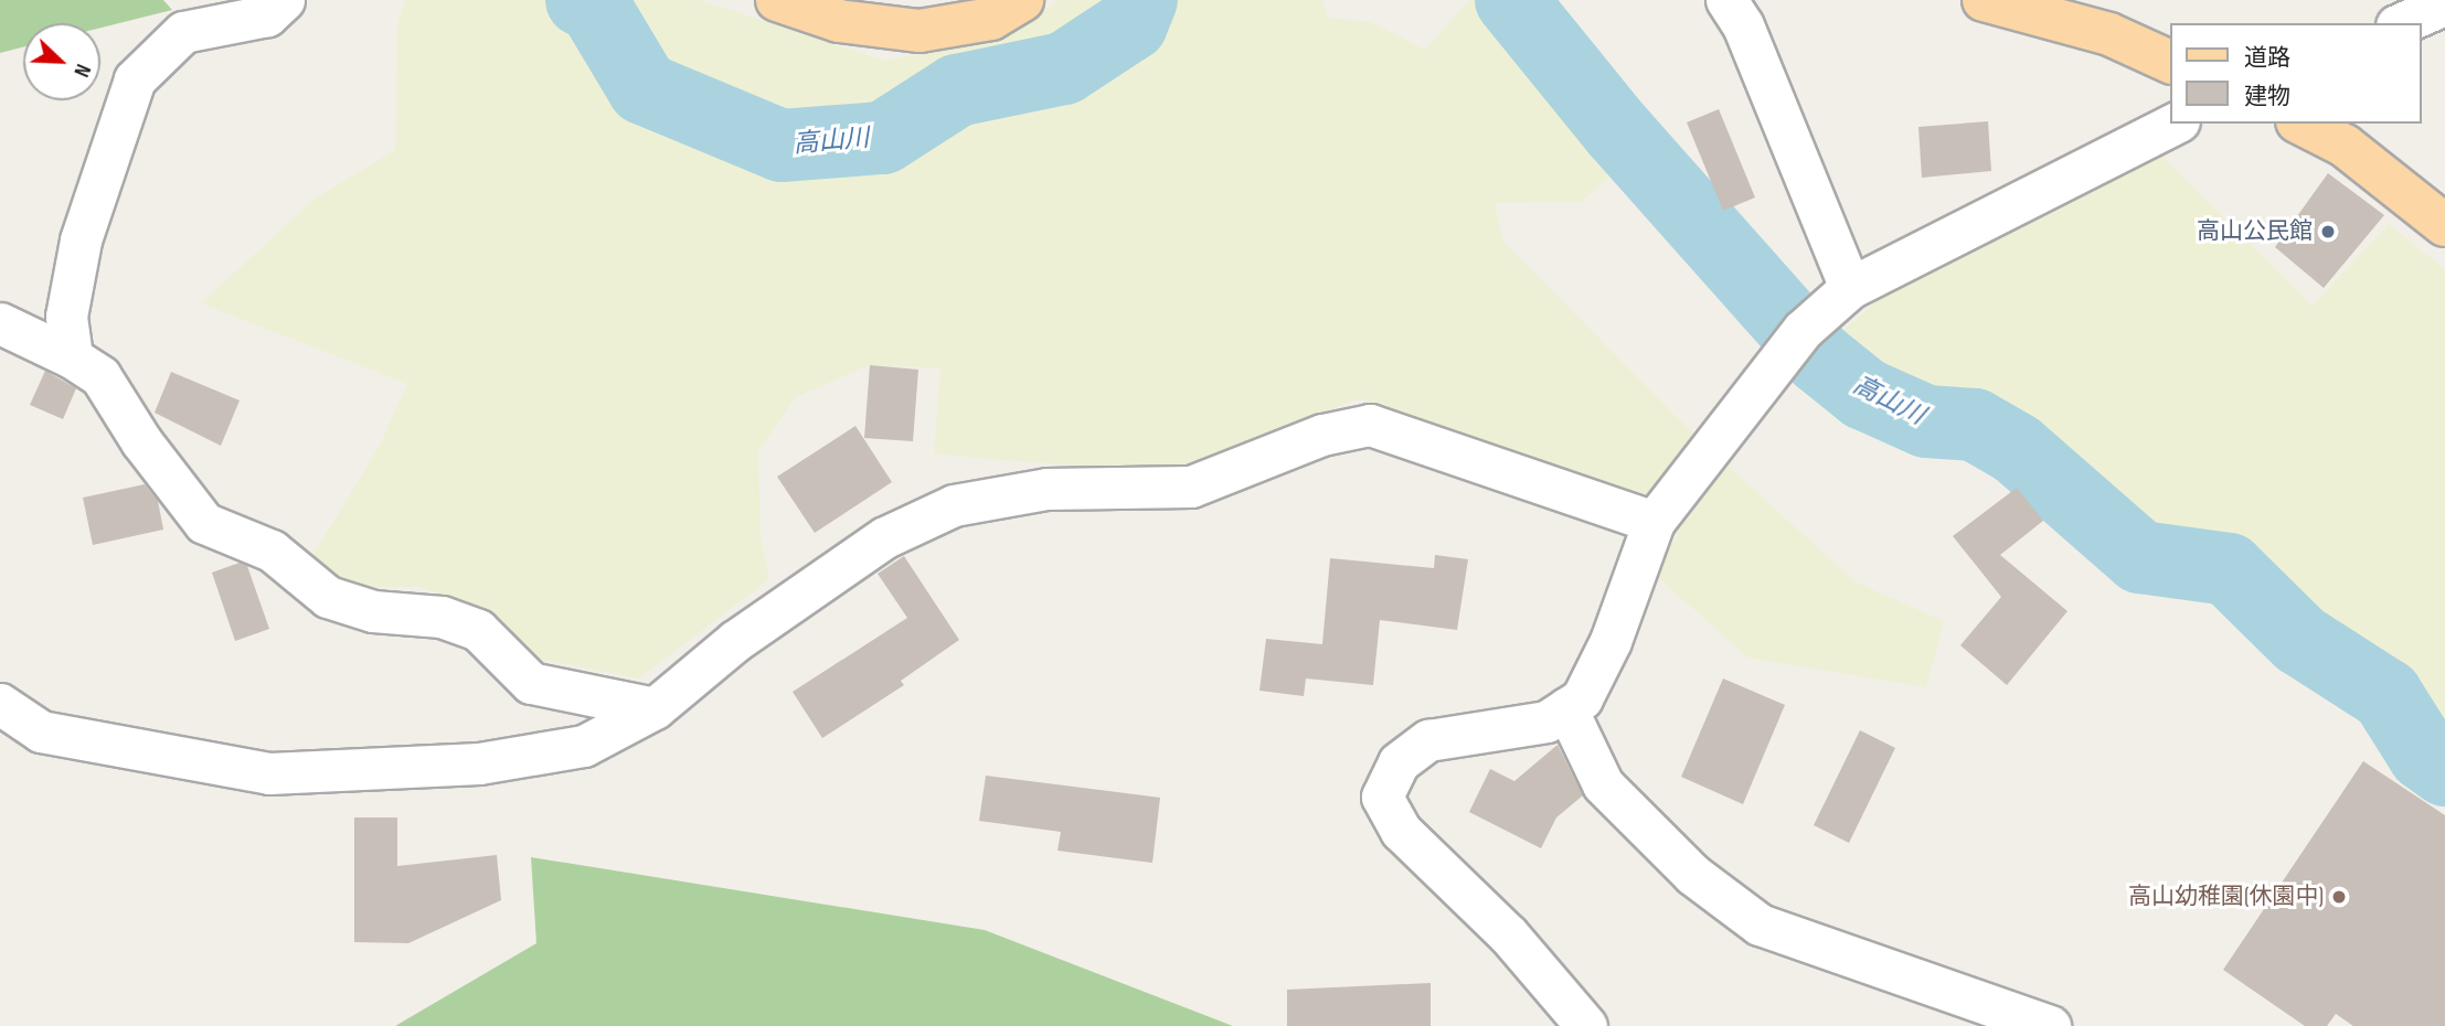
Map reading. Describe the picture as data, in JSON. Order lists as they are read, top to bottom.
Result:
{
  "water": ["高山川"],
  "places": ["高山公民館", "高山幼稚園(休園中)"],
  "legend": ["道路", "建物"],
  "north": "bottom right"
}
